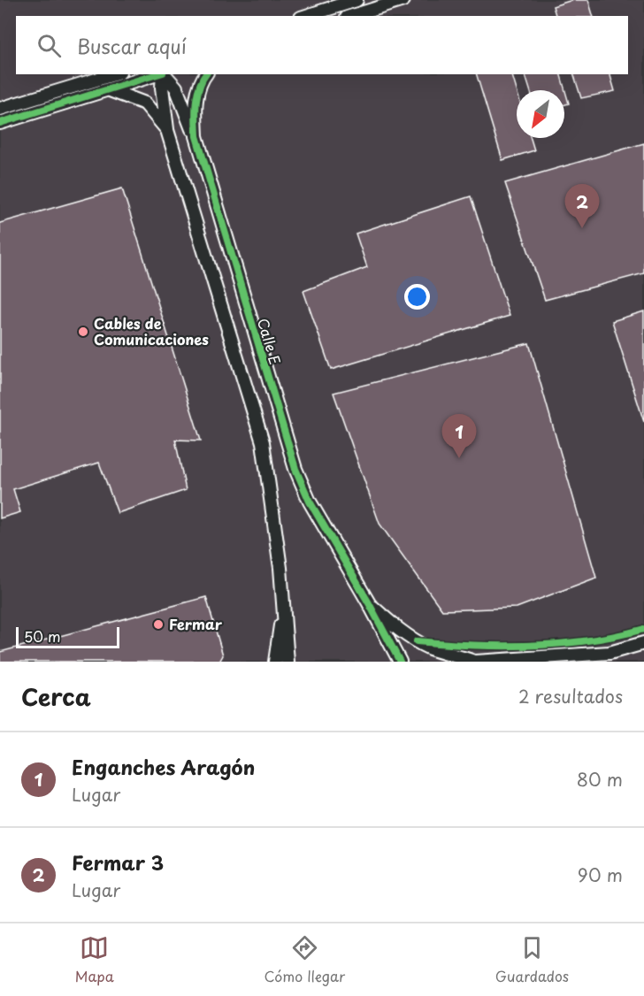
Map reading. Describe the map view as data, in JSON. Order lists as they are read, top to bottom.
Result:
{
  "streets": {
    "street": ["Calle E"]
  },
  "places": ["Cables de Comunicaciones", "Fermar"],
  "scale_bar": "50 m",
  "north": "bottom left",
  "page": {
    "search": "Buscar aquí",
    "pins": ["2", "1"],
    "scale": "50 m",
    "heading": ["Cerca", "2 resultados"],
    "list": [
      {
        "mark": "1",
        "name": "Enganches Aragón",
        "note": "Lugar",
        "value": "80 m"
      },
      {
        "mark": "2",
        "name": "Fermar 3",
        "note": "Lugar",
        "value": "90 m"
      }
    ],
    "nav": ["Mapa", "Cómo llegar", "Guardados"]
  }
}
